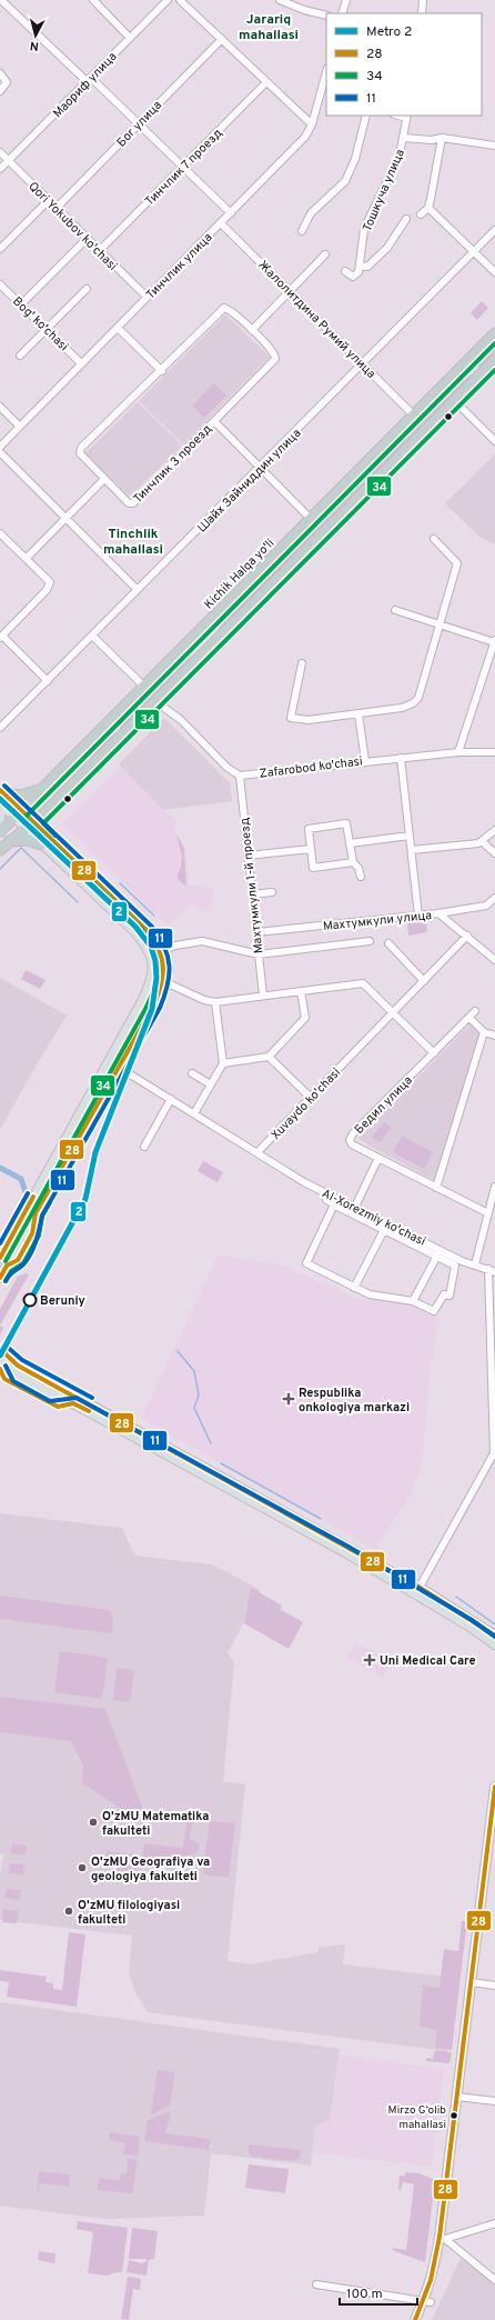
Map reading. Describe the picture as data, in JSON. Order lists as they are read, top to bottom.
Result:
{
  "streets": {
    "highway": ["Kichik Halqa yo'li"],
    "street": [
      "Маориф улица",
      "Бог улица",
      "Тинчлик 7 проезд",
      "Тошкуча улица",
      "Qori Yokubov ko'chasi",
      "Тинчлик улица",
      "Жалолитдина Румий улица",
      "Bog' ko'chasi",
      "Тинчлик 3 проезд",
      "Шайх Зайниддин улица",
      "Zafarobod ko'chasi",
      "Махтумкули 1-й проезд",
      "Махтумкули улица",
      "Xuvaydo ko'chasi",
      "Бедил улица",
      "Al-Xorezmiy ko'chasi"
    ]
  },
  "crossings": [
    ["Маориф улица", "Qori Yokubov ko'chasi"],
    ["Бог улица", "Qori Yokubov ko'chasi"],
    ["Тинчлик 7 проезд", "Qori Yokubov ko'chasi"],
    ["Qori Yokubov ko'chasi", "Тинчлик улица"],
    ["Тинчлик улица", "Жалолитдина Румий улица"],
    ["Тинчлик улица", "Bog' ko'chasi"],
    ["Жалолитдина Румий улица", "Шайх Зайниддин улица"],
    ["Жалолитдина Румий улица", "Kichik Halqa yo'li"],
    ["Zafarobod ko'chasi", "Махтумкули 1-й проезд"],
    ["Махтумкули 1-й проезд", "Махтумкули улица"],
    ["Xuvaydo ko'chasi", "Al-Xorezmiy ko'chasi"]
  ],
  "districts": ["Jarariq mahallasi", "Tinchlik mahallasi"],
  "places": {
    "other": [
      "Beruniy",
      "O'zMU Matematika fakulteti",
      "O'zMU Geografiya va geologiya fakulteti",
      "O'zMU filologiyasi fakulteti",
      "Mirzo G‘olib mahallasi"
    ],
    "health": ["Respublika onkologiya markazi", "Uni Medical Care"]
  },
  "lines": [
    "transit line 34",
    "transit line 11",
    "transit line 28",
    "metro line 2"
  ],
  "legend": [
    "Metro 2",
    "28",
    "34",
    "11"
  ],
  "scale_bar": "100 m",
  "north": "bottom"
}
